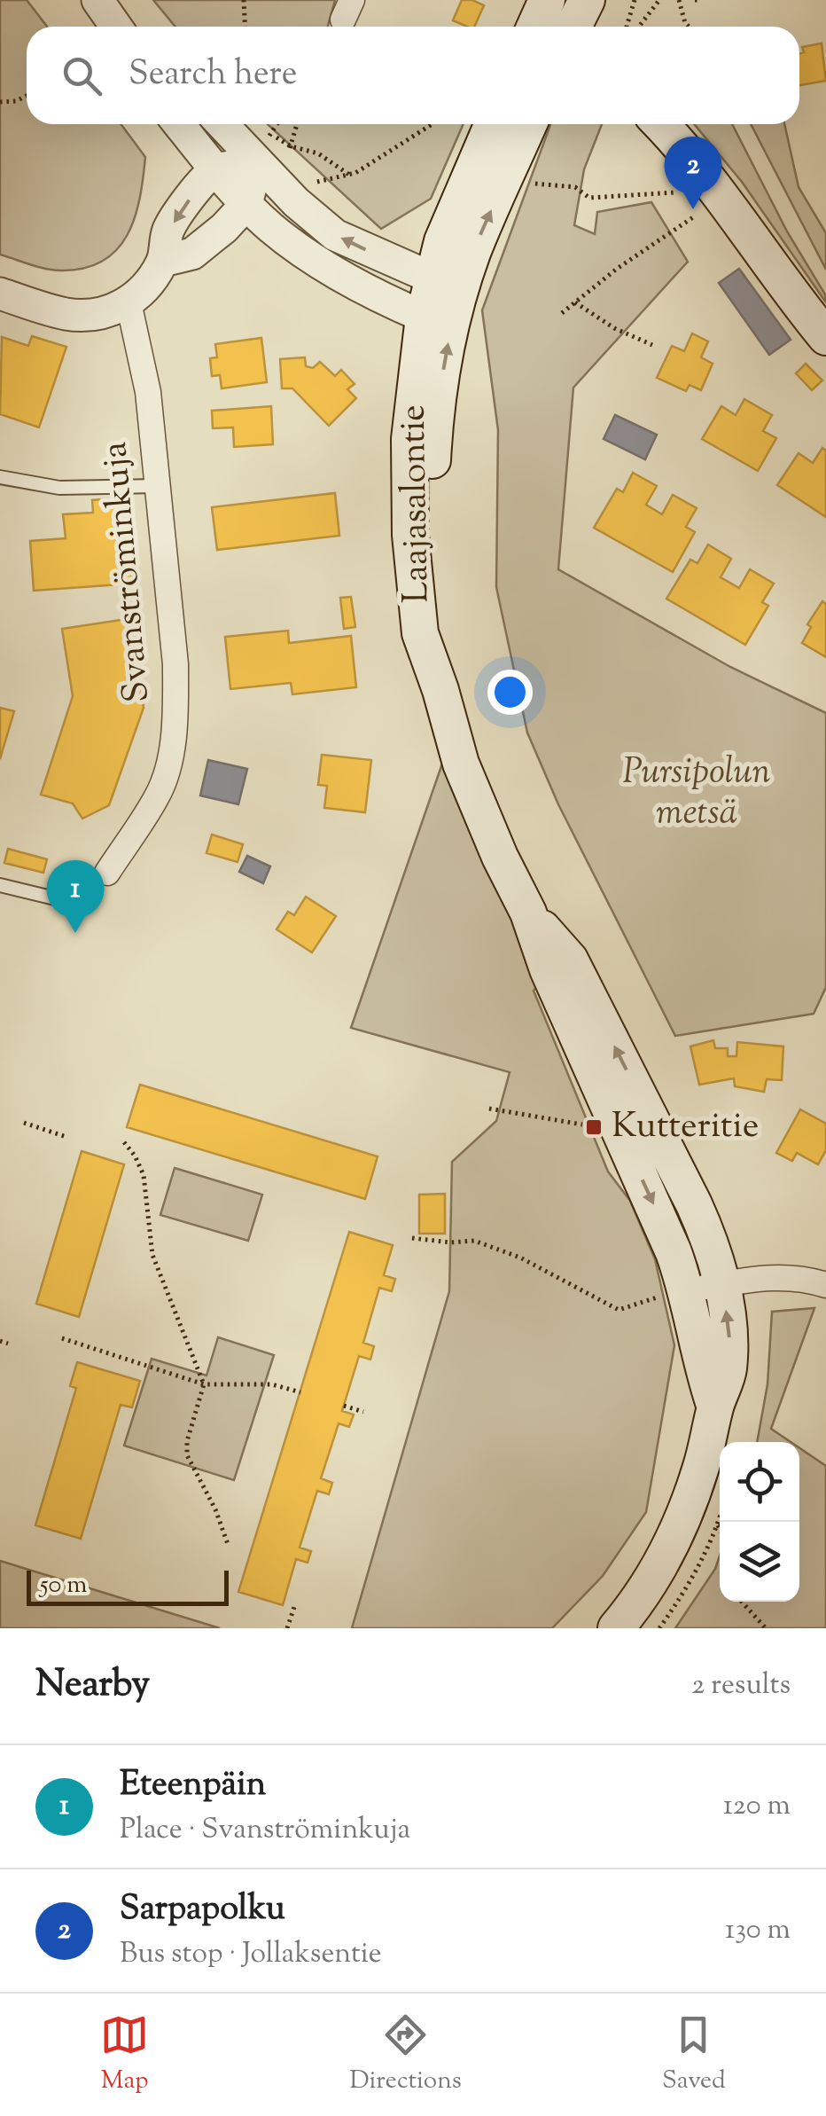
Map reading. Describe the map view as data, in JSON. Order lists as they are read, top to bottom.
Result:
{
  "streets": {
    "main road": ["Laajasalontie"],
    "street": ["Svanströminkuja"]
  },
  "parks": ["Pursipolun metsä"],
  "places": {
    "transit": ["Kutteritie"]
  },
  "scale_bar": "50 m",
  "page": {
    "search": "Search here",
    "pins": ["2", "1"],
    "scale": "50 m",
    "heading": ["Nearby", "2 results"],
    "list": [
      {
        "mark": "1",
        "name": "Eteenpäin",
        "note": "Place · Svanströminkuja",
        "value": "120 m"
      },
      {
        "mark": "2",
        "name": "Sarpapolku",
        "note": "Bus stop · Jollaksentie",
        "value": "130 m"
      }
    ],
    "nav": ["Map", "Directions", "Saved"]
  }
}
